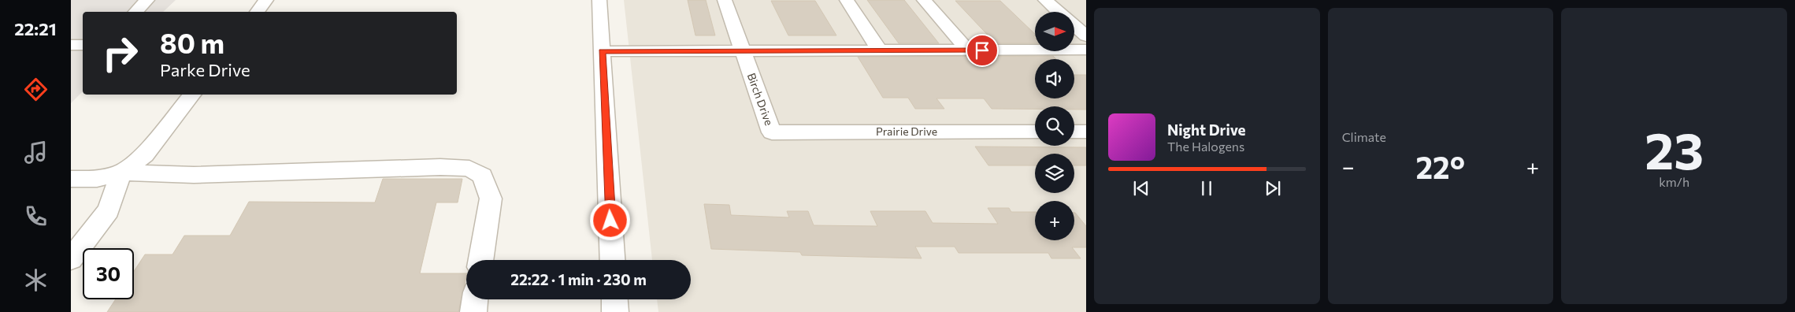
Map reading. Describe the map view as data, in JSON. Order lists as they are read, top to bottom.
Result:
{
  "streets": {
    "street": ["Birch Drive", "Prairie Drive"]
  },
  "crossings": [
    ["Birch Drive", "Prairie Drive"]
  ],
  "north": "right",
  "page": {
    "tabs": "22:21",
    "tile": [
      "Climate",
      ["23", "km/h"]
    ],
    "map_buttons": "+",
    "turn": ["80 m", "Parke Drive"],
    "song": ["Night Drive", "The Halogens"],
    "heat": ["−", "22°", "+"],
    "limit": "30",
    "trip": "22:22 · 1 min · 230 m"
  }
}
